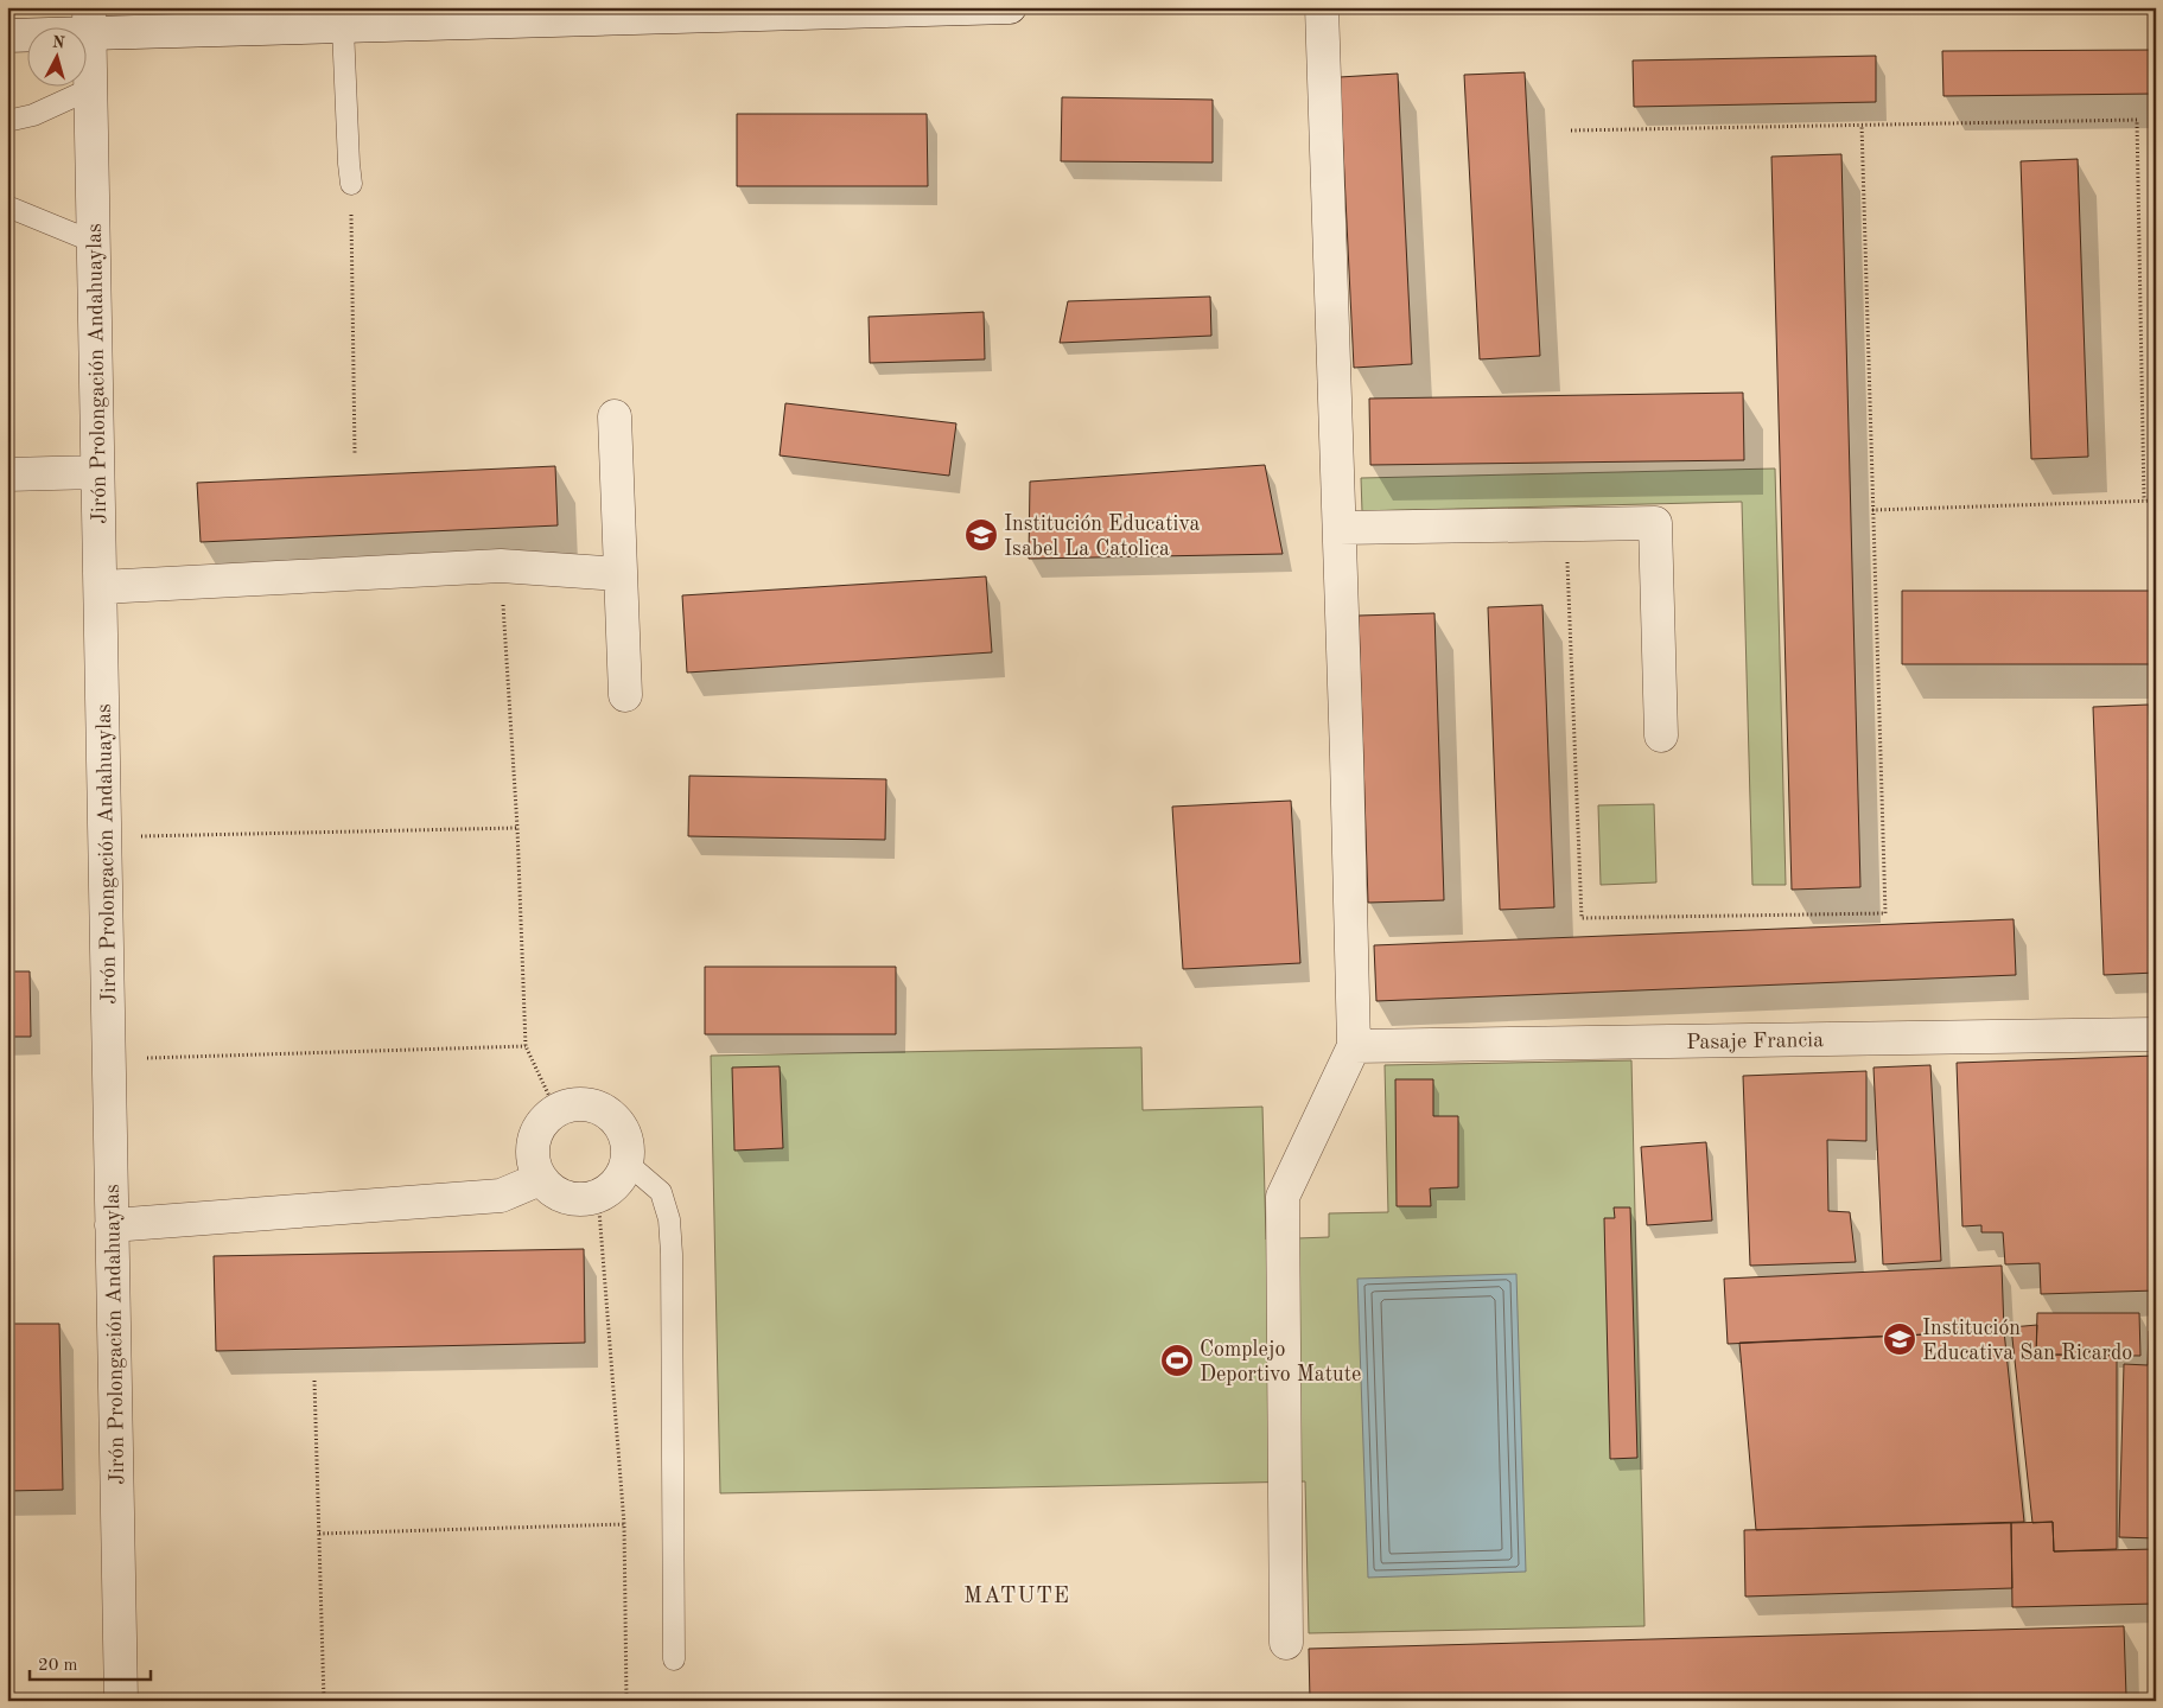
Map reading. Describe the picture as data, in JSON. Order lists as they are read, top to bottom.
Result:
{
  "streets": {
    "street": ["Jirón Prolongación Andahuaylas", "Pasaje Francia"]
  },
  "districts": ["MATUTE"],
  "places": {
    "school or university": ["Institución Educativa Isabel La Catolica", "Institución Educativa San Ricardo"],
    "sports": ["Complejo Deportivo Matute"]
  },
  "scale_bar": "20 m",
  "north": "top"
}
